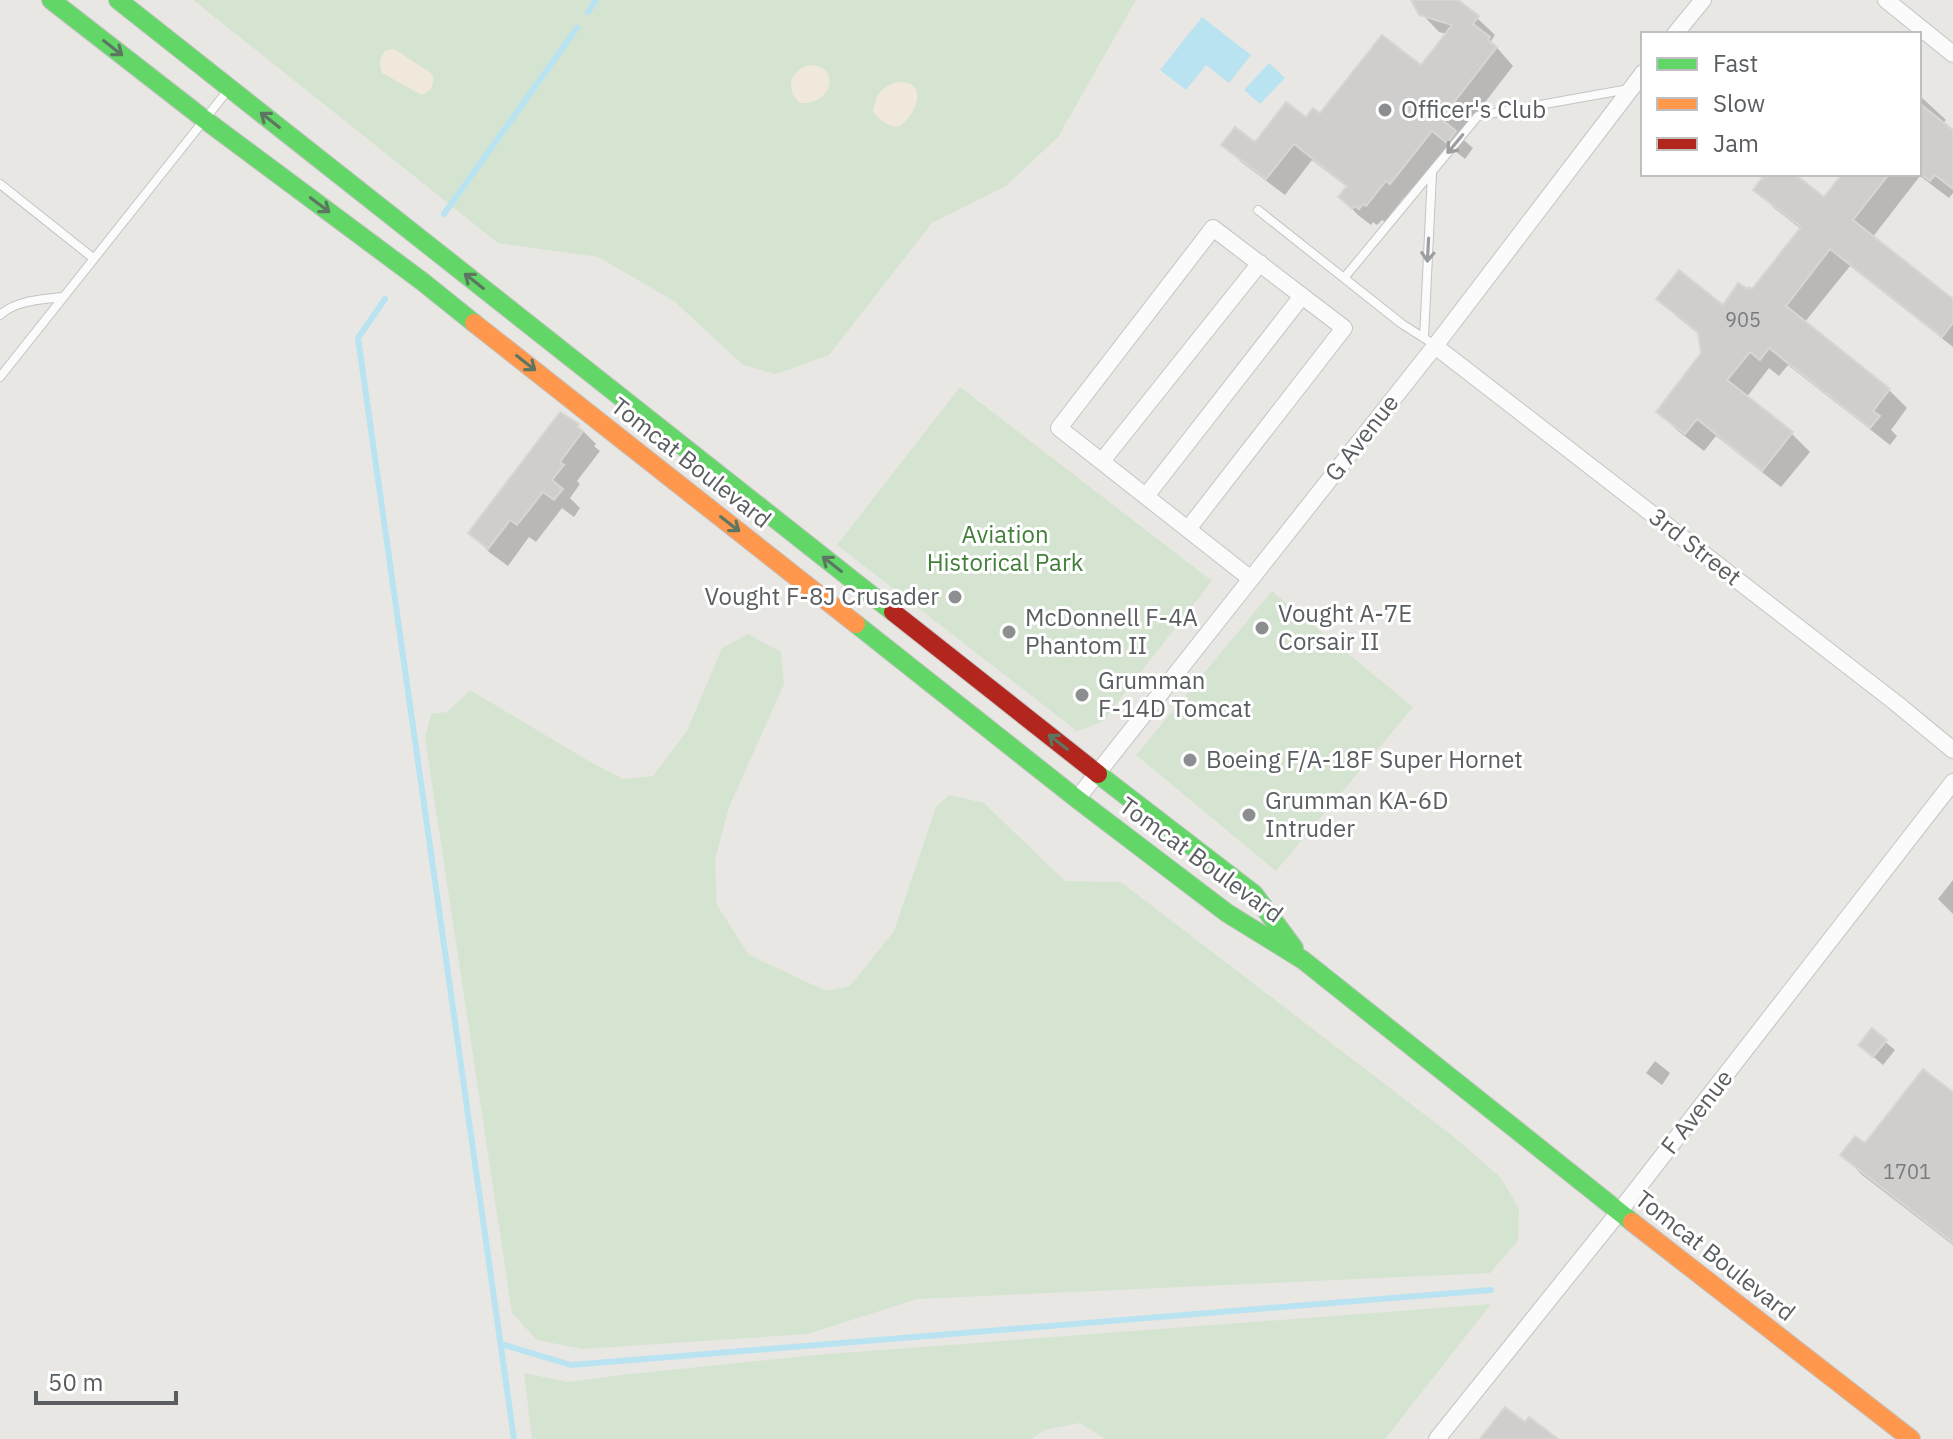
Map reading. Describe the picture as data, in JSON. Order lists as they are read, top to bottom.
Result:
{
  "streets": {
    "main road": ["Tomcat Boulevard"],
    "street": ["G Avenue", "3rd Street", "F Avenue"]
  },
  "crossings": [
    ["G Avenue", "Tomcat Boulevard"],
    ["G Avenue", "3rd Street"],
    ["Tomcat Boulevard", "F Avenue"]
  ],
  "parks": ["Aviation Historical Park"],
  "places": [
    "Officer's Club",
    "Vought F-8J Crusader",
    "Vought A-7E Corsair II",
    "McDonnell F-4A Phantom II",
    "Grumman F-14D Tomcat",
    "Boeing F/A-18F Super Hornet",
    "Grumman KA-6D Intruder"
  ],
  "house_numbers": ["905", "1701"],
  "legend": ["Fast", "Slow", "Jam"],
  "scale_bar": "50 m"
}
